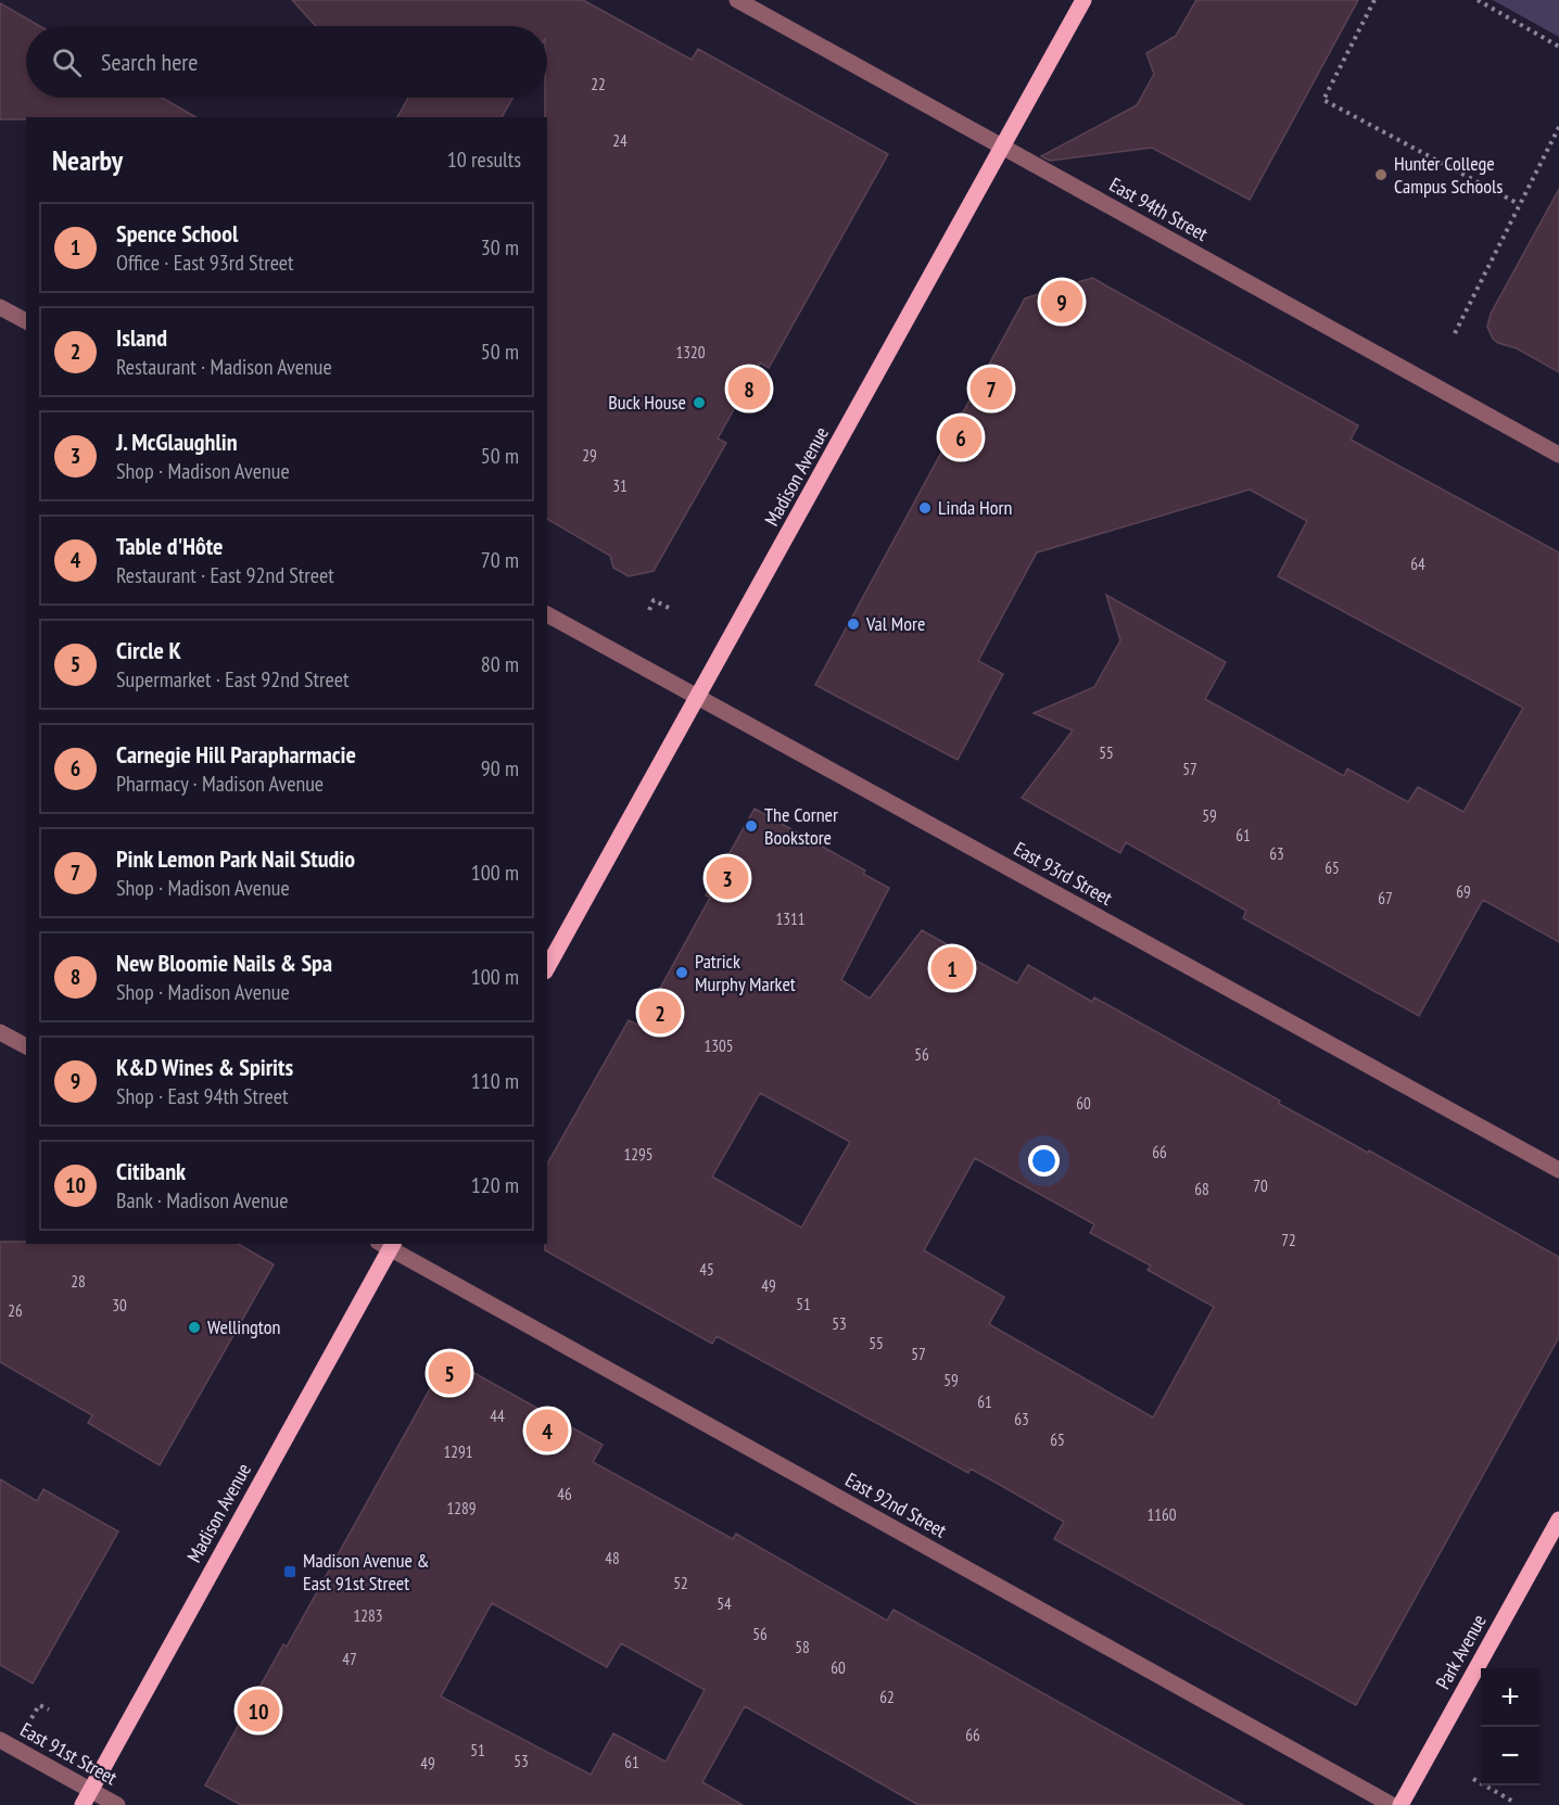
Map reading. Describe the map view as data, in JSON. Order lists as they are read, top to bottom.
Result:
{
  "streets": {
    "main road": ["Madison Avenue", "Park Avenue"],
    "street": [
      "East 94th Street",
      "East 93rd Street",
      "East 92nd Street",
      "East 91st Street"
    ]
  },
  "crossings": [
    ["East 94th Street", "Madison Avenue"],
    ["Madison Avenue", "East 93rd Street"],
    ["Madison Avenue", "East 92nd Street"],
    ["Madison Avenue", "East 91st Street"]
  ],
  "places": {
    "other": [
      "Hunter College Campus Schools",
      "Buck House",
      "Linda Horn",
      "Val More",
      "The Corner Bookstore",
      "Patrick Murphy Market",
      "Wellington"
    ],
    "transit": ["Madison Avenue & East 91st Street"]
  },
  "house_numbers": [
    "22",
    "24",
    "1320",
    "29",
    "31",
    "64",
    "55",
    "57",
    "59",
    "61",
    "63",
    "65",
    "69",
    "67",
    "1311",
    "1305",
    "56",
    "60",
    "66",
    "1295",
    "70",
    "68",
    "72",
    "45",
    "28",
    "49",
    "51",
    "30",
    "26",
    "53",
    "55",
    "57",
    "59",
    "61",
    "44",
    "63",
    "65",
    "1291",
    "46",
    "1289",
    "1160",
    "48",
    "52",
    "54",
    "1283",
    "56",
    "58",
    "47",
    "60",
    "62",
    "66",
    "51",
    "53",
    "61",
    "49"
  ],
  "page": {
    "search": "Search here",
    "heading": ["Nearby", "10 results"],
    "list": [
      {
        "mark": "1",
        "name": "Spence School",
        "note": "Office · East 93rd Street",
        "value": "30 m"
      },
      {
        "mark": "2",
        "name": "Island",
        "note": "Restaurant · Madison Avenue",
        "value": "50 m"
      },
      {
        "mark": "3",
        "name": "J. McGlaughlin",
        "note": "Shop · Madison Avenue",
        "value": "50 m"
      },
      {
        "mark": "4",
        "name": "Table d'Hôte",
        "note": "Restaurant · East 92nd Street",
        "value": "70 m"
      },
      {
        "mark": "5",
        "name": "Circle K",
        "note": "Supermarket · East 92nd Street",
        "value": "80 m"
      },
      {
        "mark": "6",
        "name": "Carnegie Hill Parapharmacie",
        "note": "Pharmacy · Madison Avenue",
        "value": "90 m"
      },
      {
        "mark": "7",
        "name": "Pink Lemon Park Nail Studio",
        "note": "Shop · Madison Avenue",
        "value": "100 m"
      },
      {
        "mark": "8",
        "name": "New Bloomie Nails & Spa",
        "note": "Shop · Madison Avenue",
        "value": "100 m"
      },
      {
        "mark": "9",
        "name": "K&D Wines & Spirits",
        "note": "Shop · East 94th Street",
        "value": "110 m"
      },
      {
        "mark": "10",
        "name": "Citibank",
        "note": "Bank · Madison Avenue",
        "value": "120 m"
      }
    ],
    "pins": [
      "9",
      "7",
      "8",
      "6",
      "3",
      "1",
      "2",
      "5",
      "4",
      "10"
    ],
    "map_buttons": ["+", "−"]
  }
}
